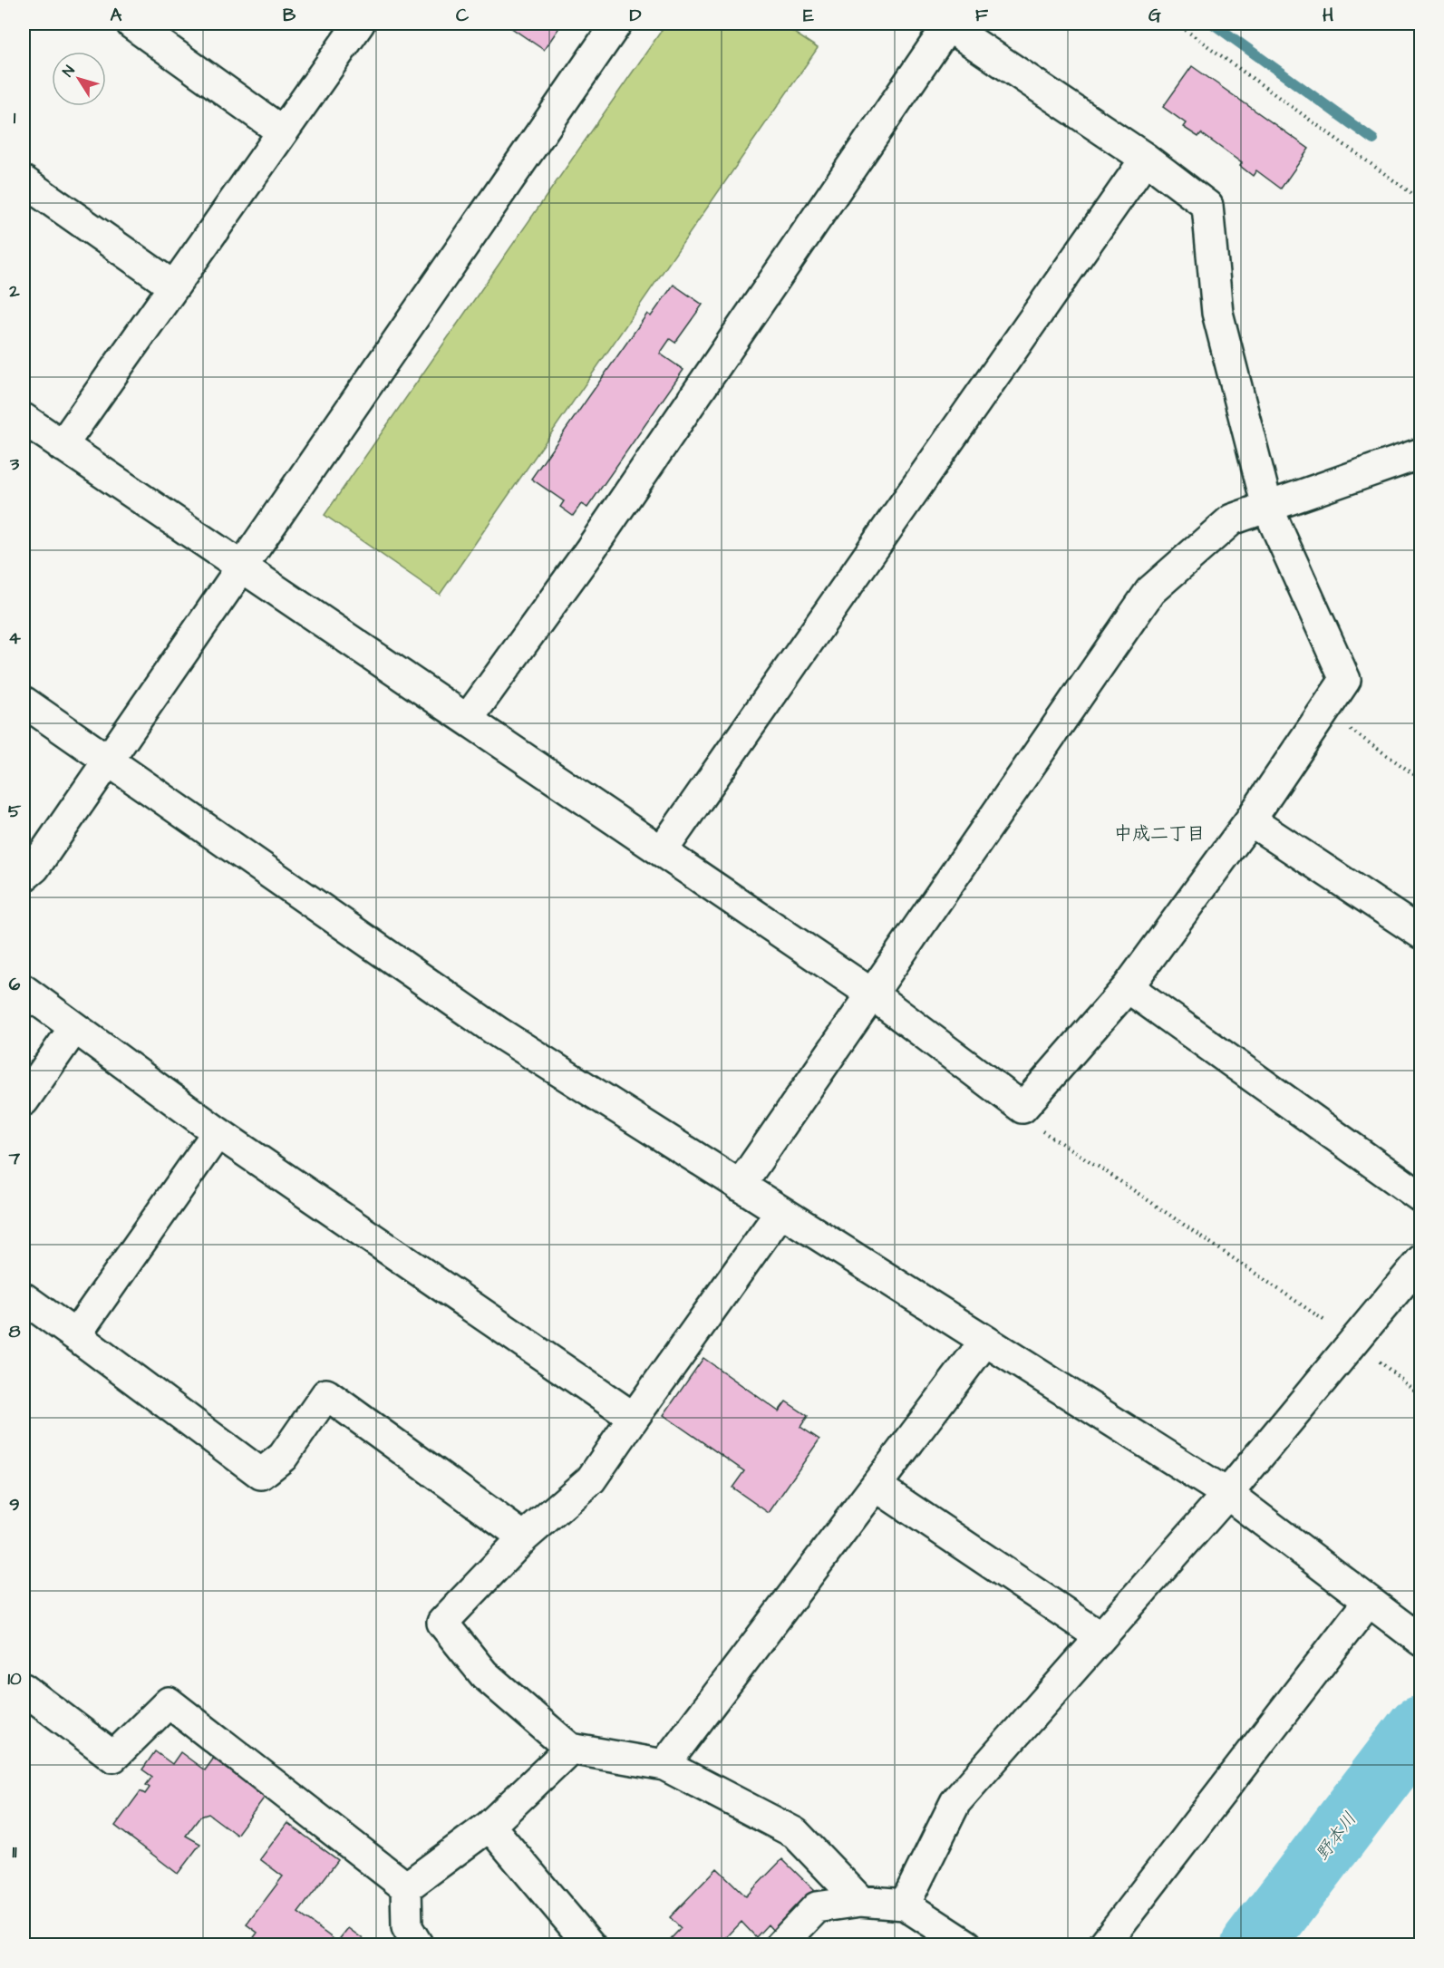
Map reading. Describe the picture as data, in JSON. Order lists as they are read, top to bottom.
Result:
{
  "districts": ["中成二丁目"],
  "water": ["野本川"],
  "north": "top left",
  "grid": {
    "columns": [
      "A",
      "B",
      "C",
      "D",
      "E",
      "F",
      "G",
      "H"
    ],
    "rows": [
      "1",
      "2",
      "3",
      "4",
      "5",
      "6",
      "7",
      "8",
      "9",
      "10",
      "11"
    ]
  }
}
